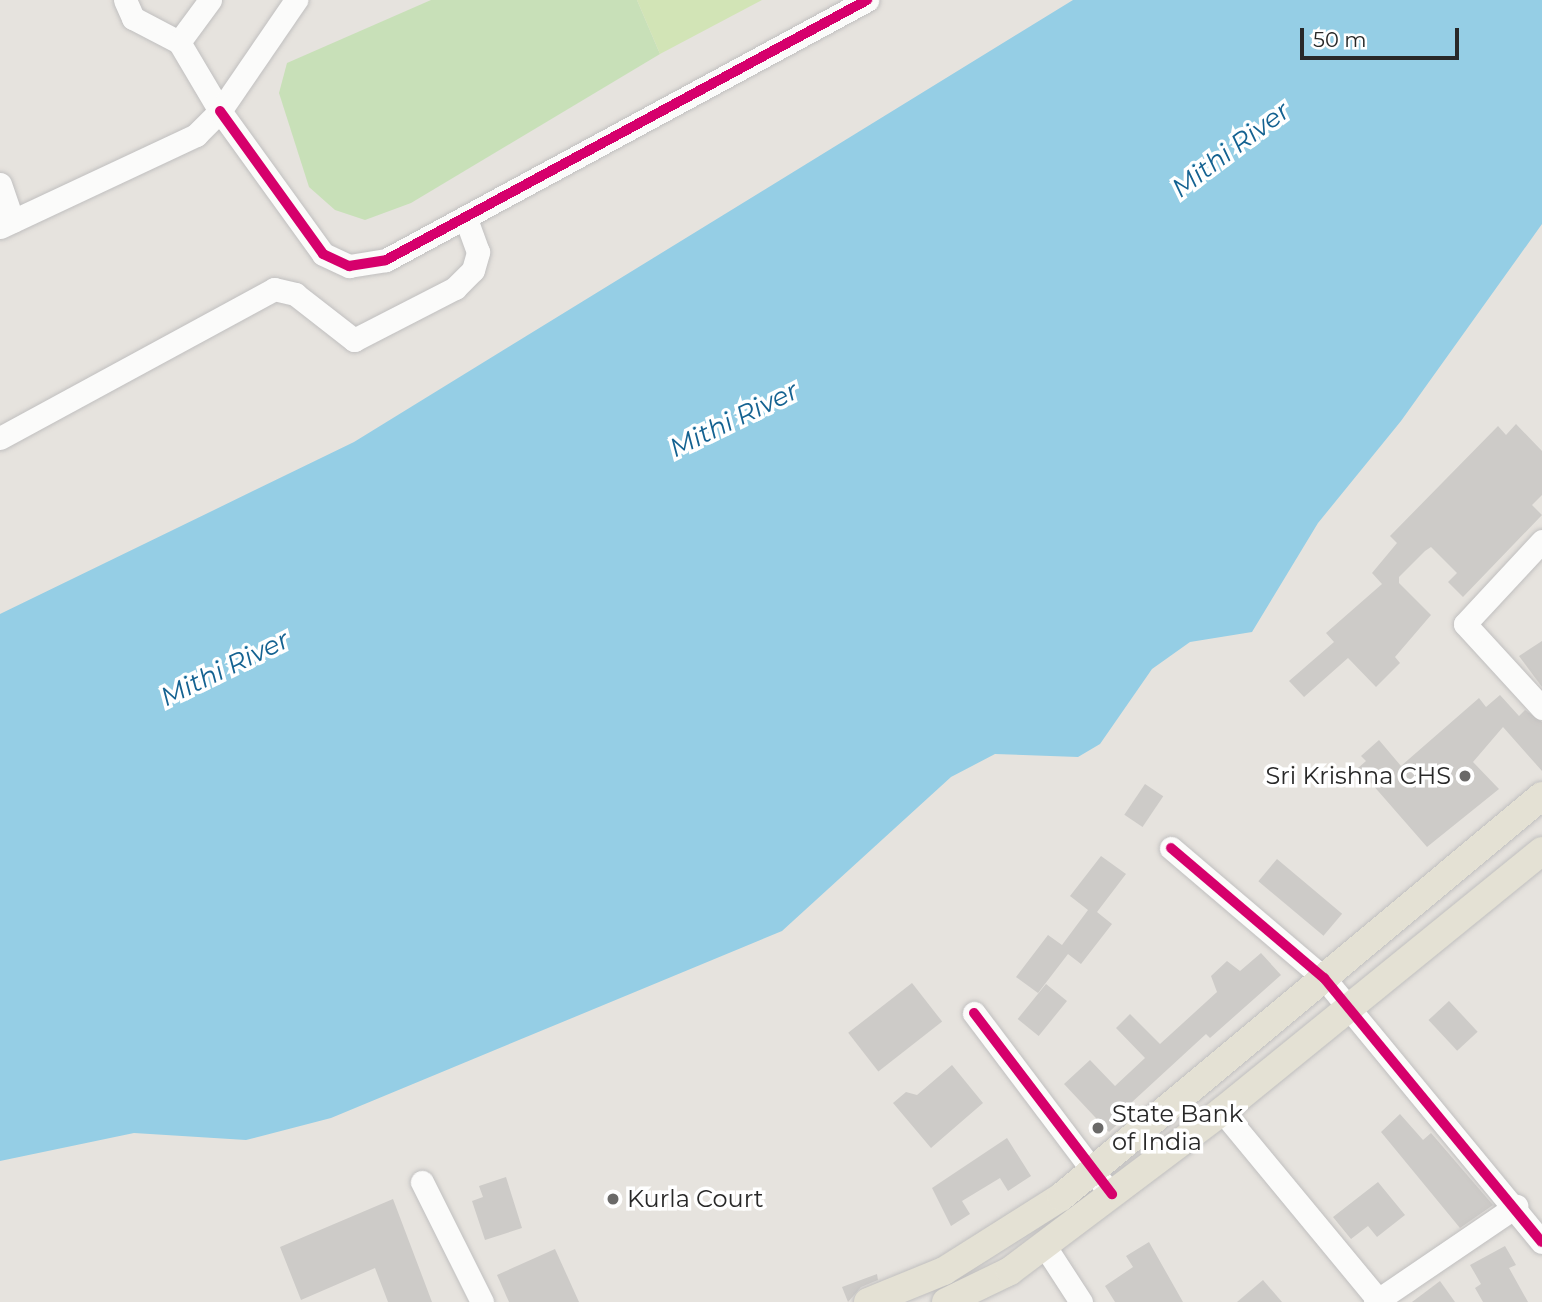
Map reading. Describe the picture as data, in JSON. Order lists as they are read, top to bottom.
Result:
{
  "water": ["Mithi River"],
  "places": ["Sri Krishna CHS", "State Bank of India", "Kurla Court"],
  "scale_bar": "50 m"
}
